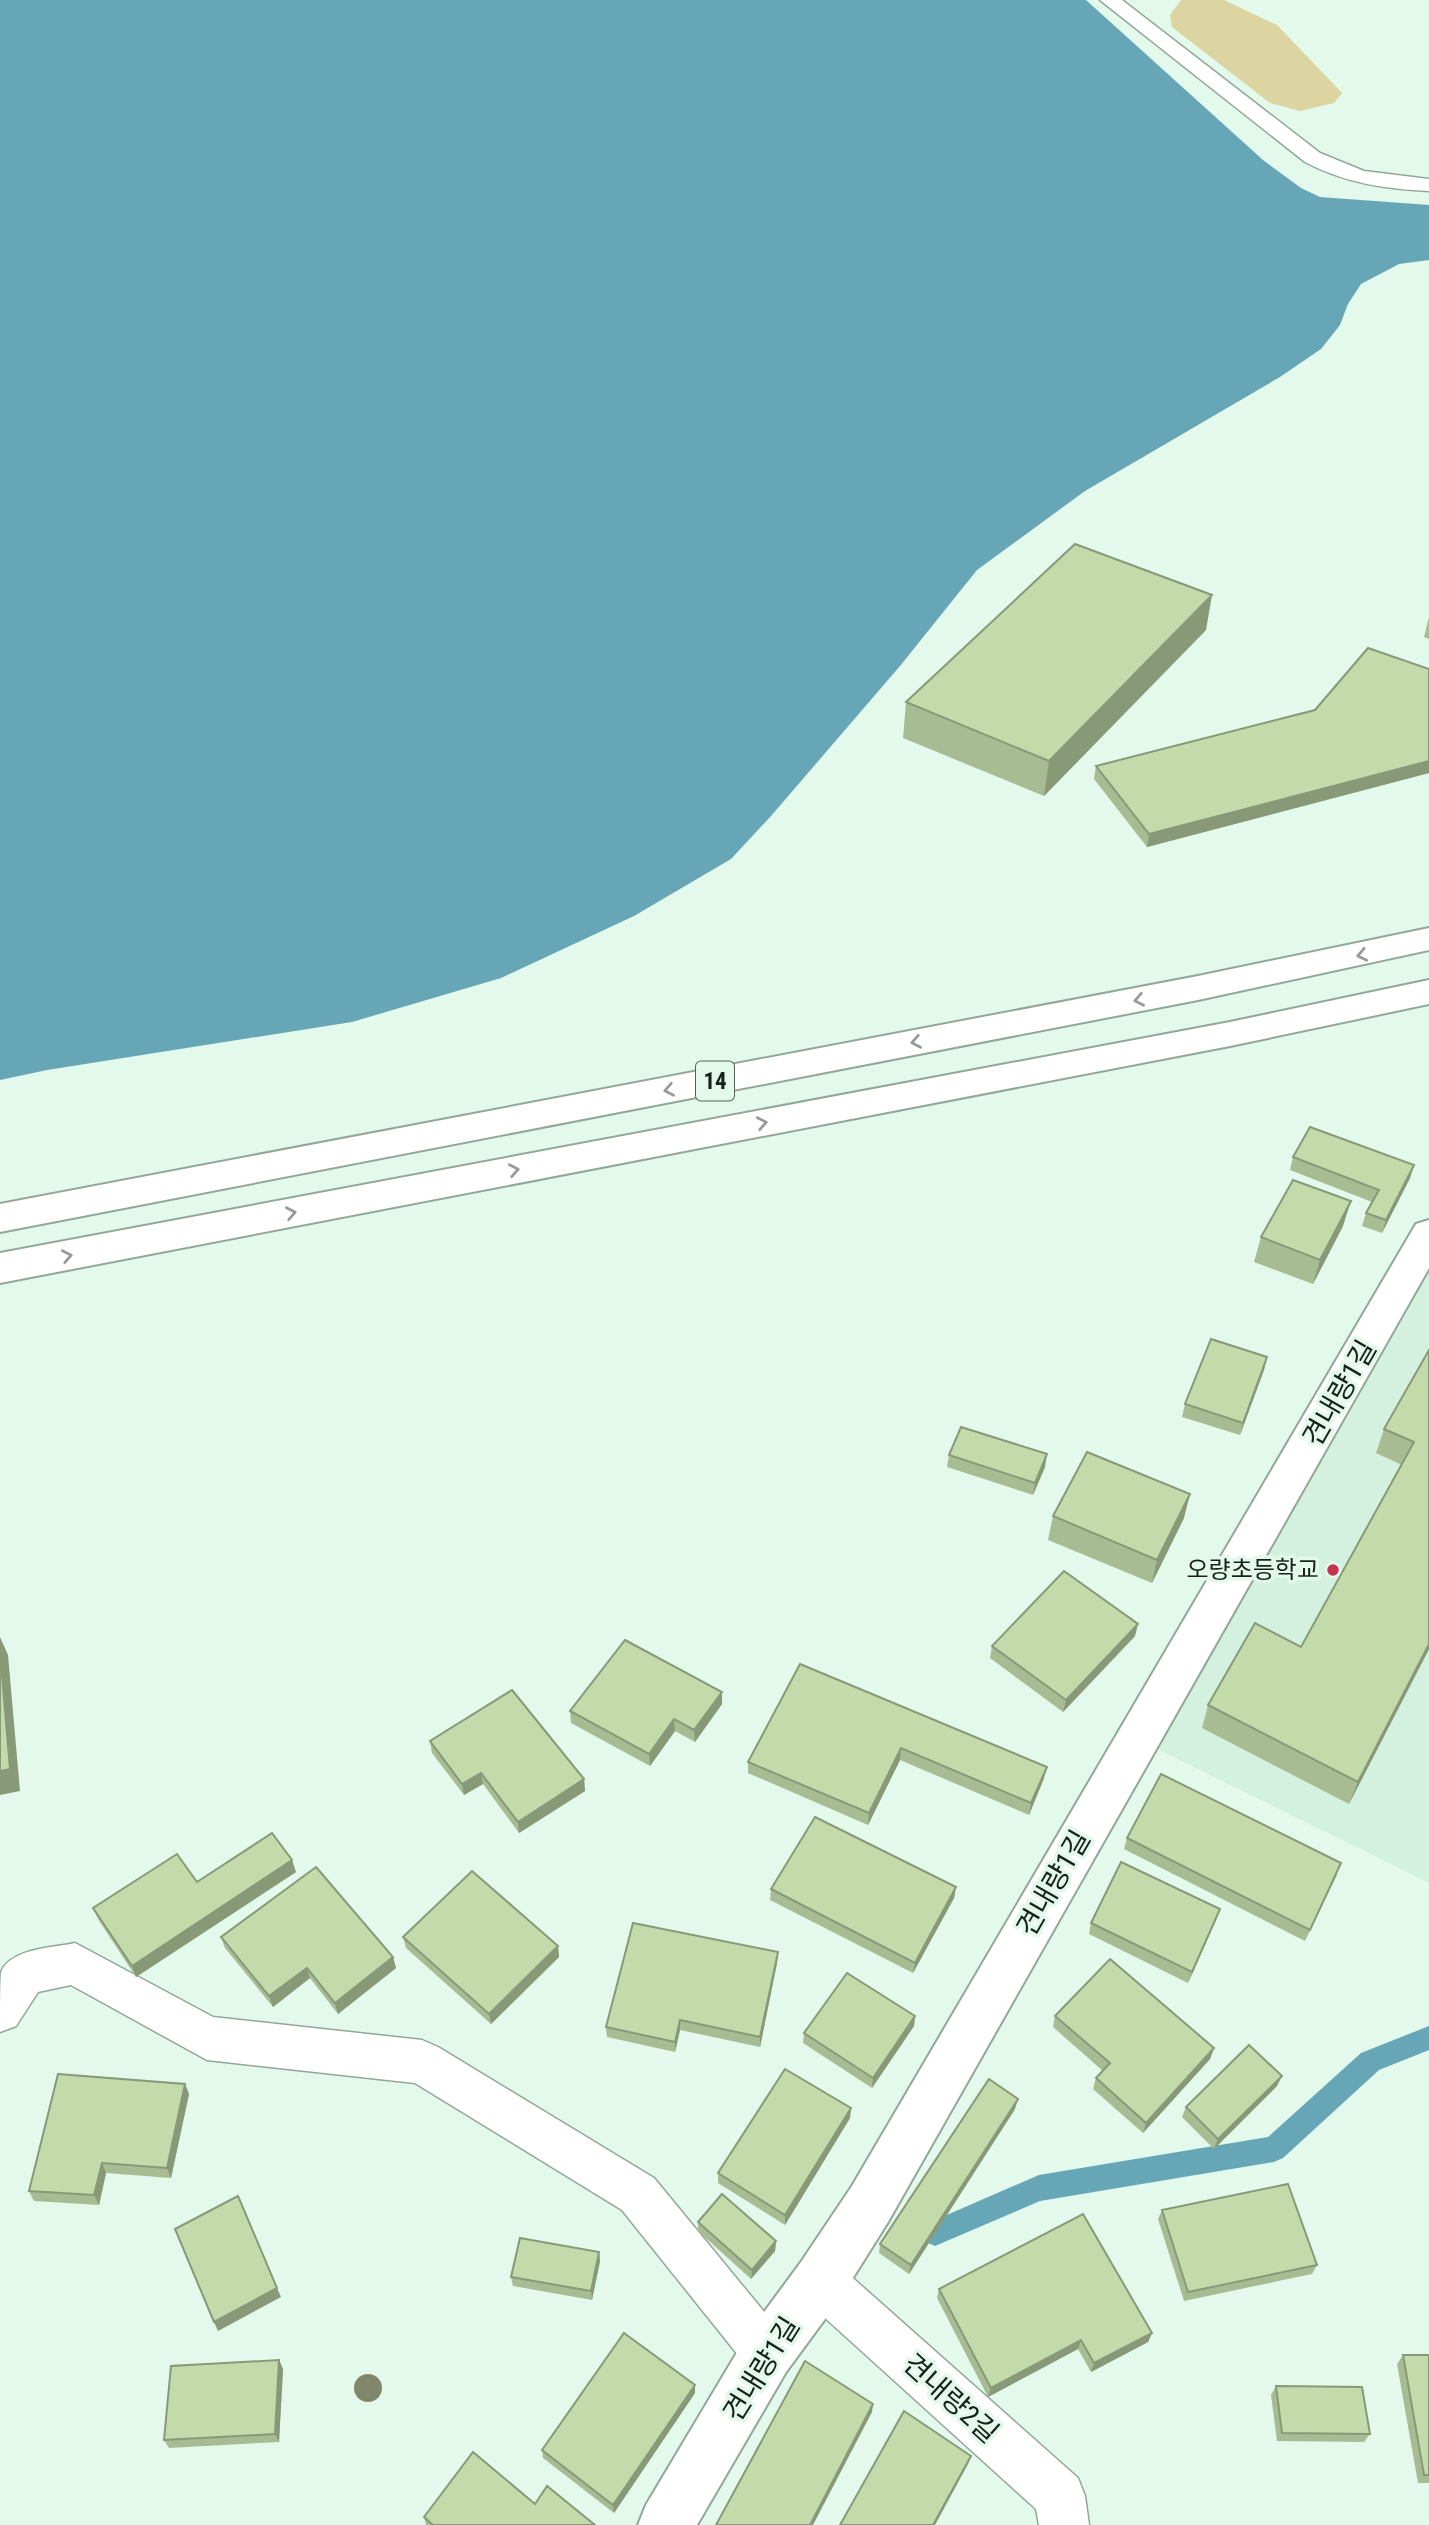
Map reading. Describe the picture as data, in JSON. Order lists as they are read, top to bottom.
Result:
{
  "streets": {
    "main road": ["14", "견내량1길"],
    "lane": ["견내량2길"]
  },
  "crossings": [
    ["견내량1길", "견내량2길"]
  ],
  "places": ["오량초등학교"]
}
